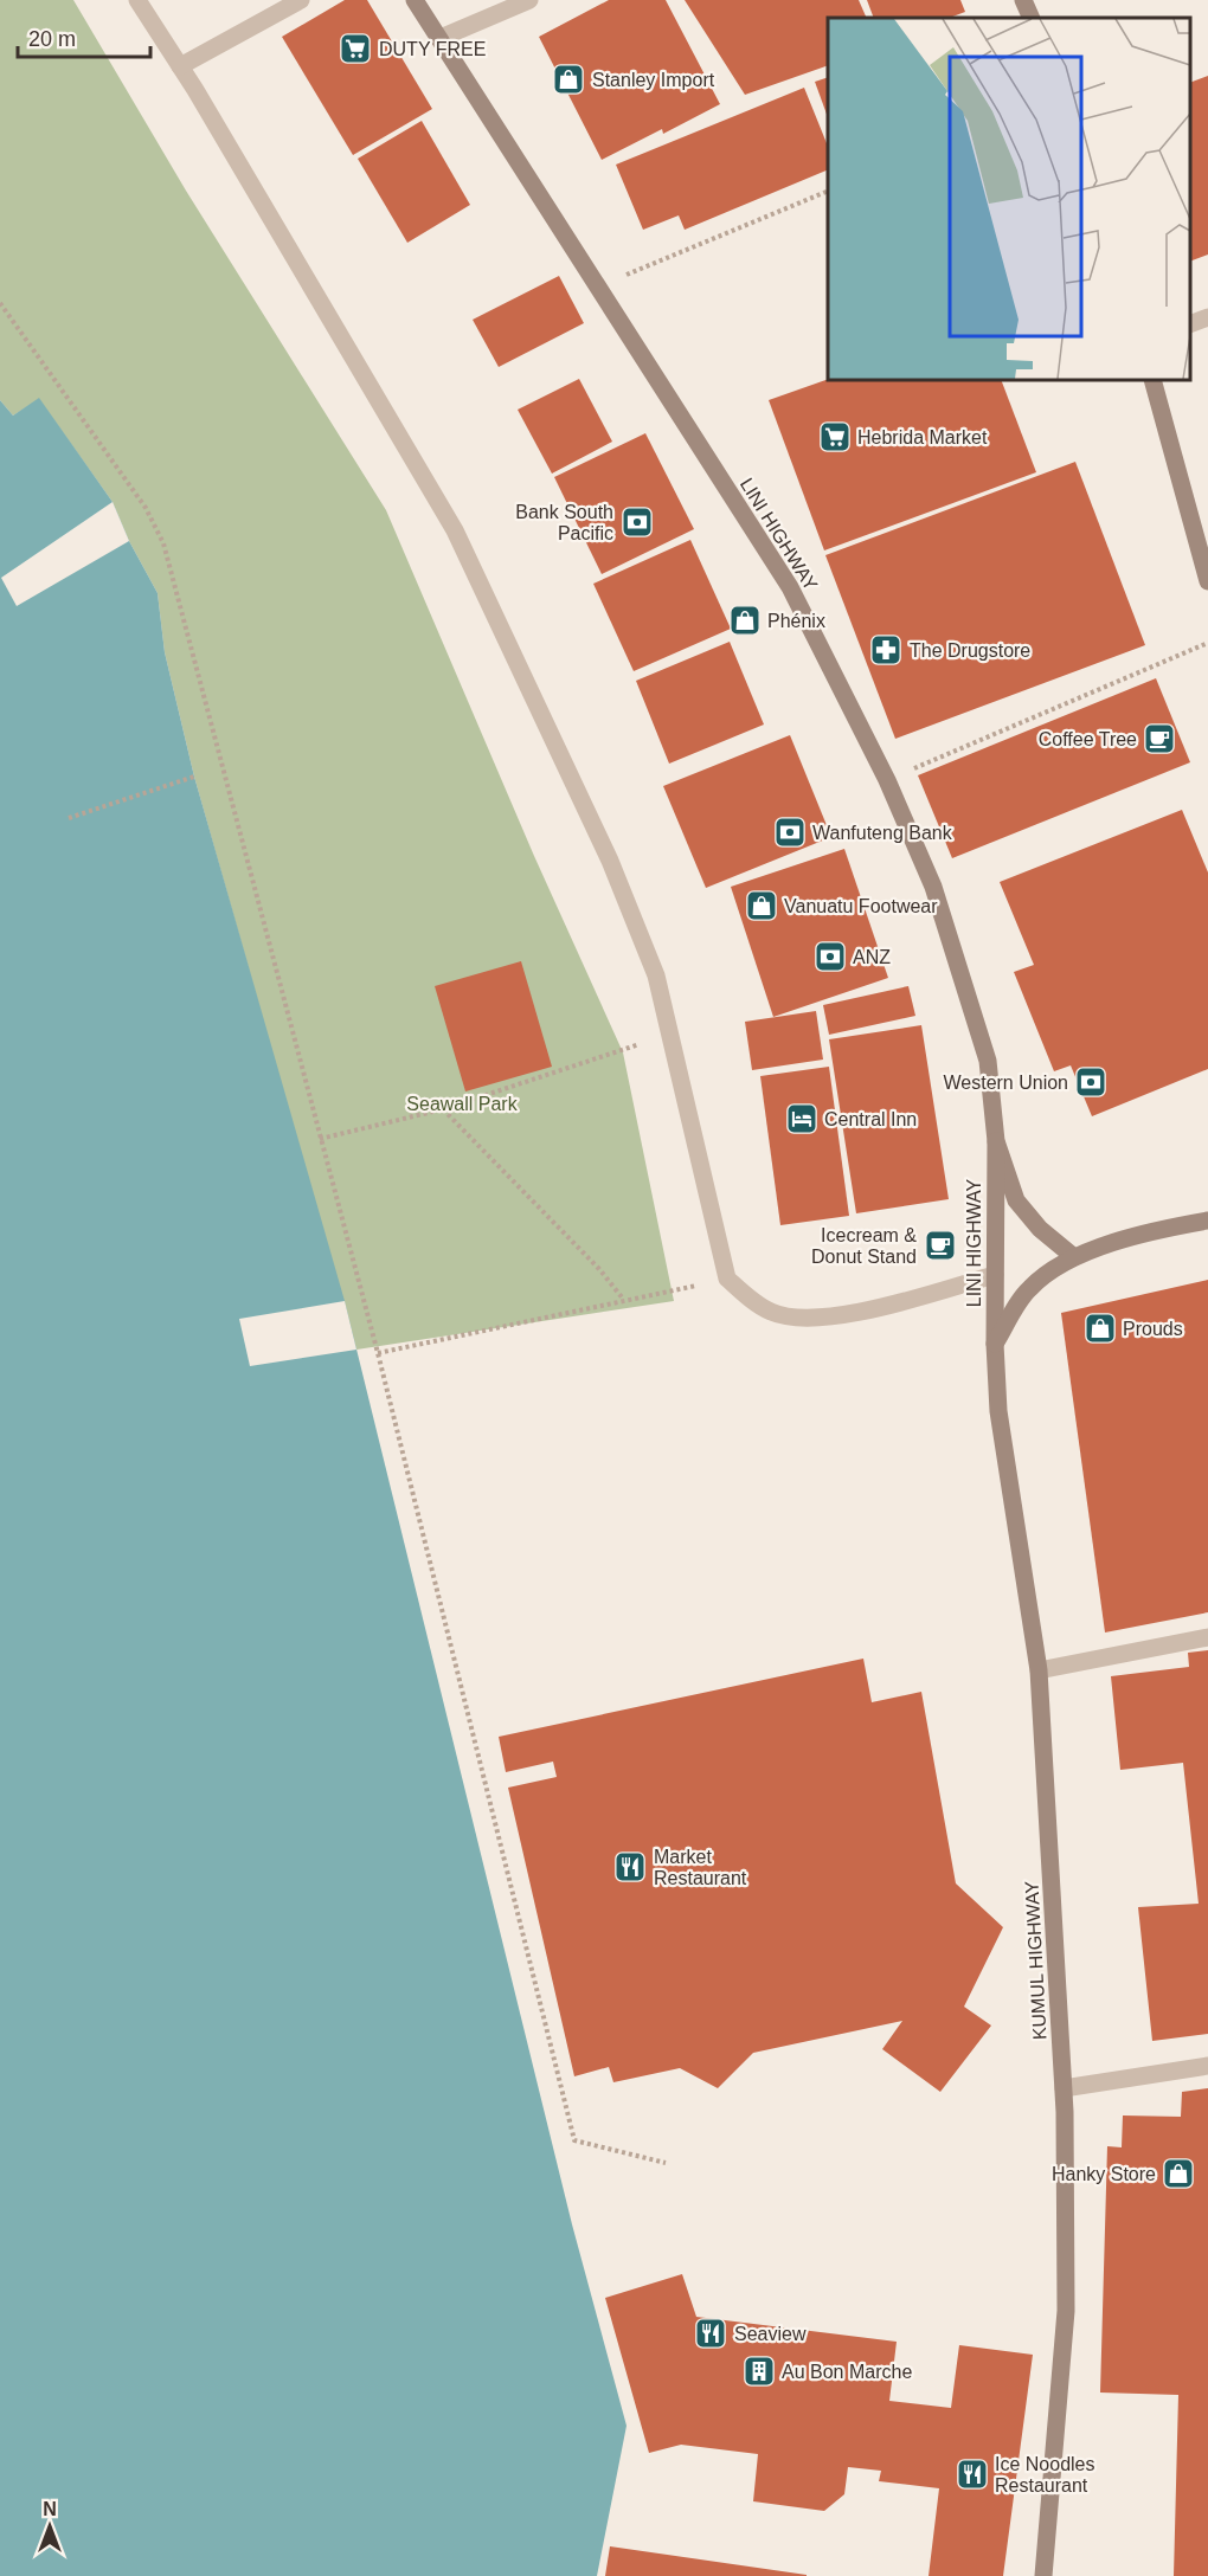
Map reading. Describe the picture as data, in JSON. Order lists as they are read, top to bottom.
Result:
{
  "streets": {
    "street": ["LINI HIGHWAY", "KUMUL HIGHWAY"]
  },
  "crossings": [
    ["LINI HIGHWAY", "KUMUL HIGHWAY"]
  ],
  "parks": ["Seawall Park"],
  "places": {
    "supermarket": ["DUTY FREE", "Hebrida Market"],
    "shop": [
      "Stanley Import",
      "Phénix",
      "Vanuatu Footwear",
      "Prouds",
      "Hanky Store"
    ],
    "bank": [
      "Bank South Pacific",
      "Wanfuteng Bank",
      "ANZ",
      "Western Union"
    ],
    "pharmacy": ["The Drugstore"],
    "cafe": ["Coffee Tree", "Icecream & Donut Stand"],
    "hotel": ["Central Inn"],
    "restaurant": ["Market Restaurant", "Seaview", "Ice Noodles Restaurant"],
    "building": ["Au Bon Marche"]
  },
  "scale_bar": "20 m",
  "north": "top"
}
